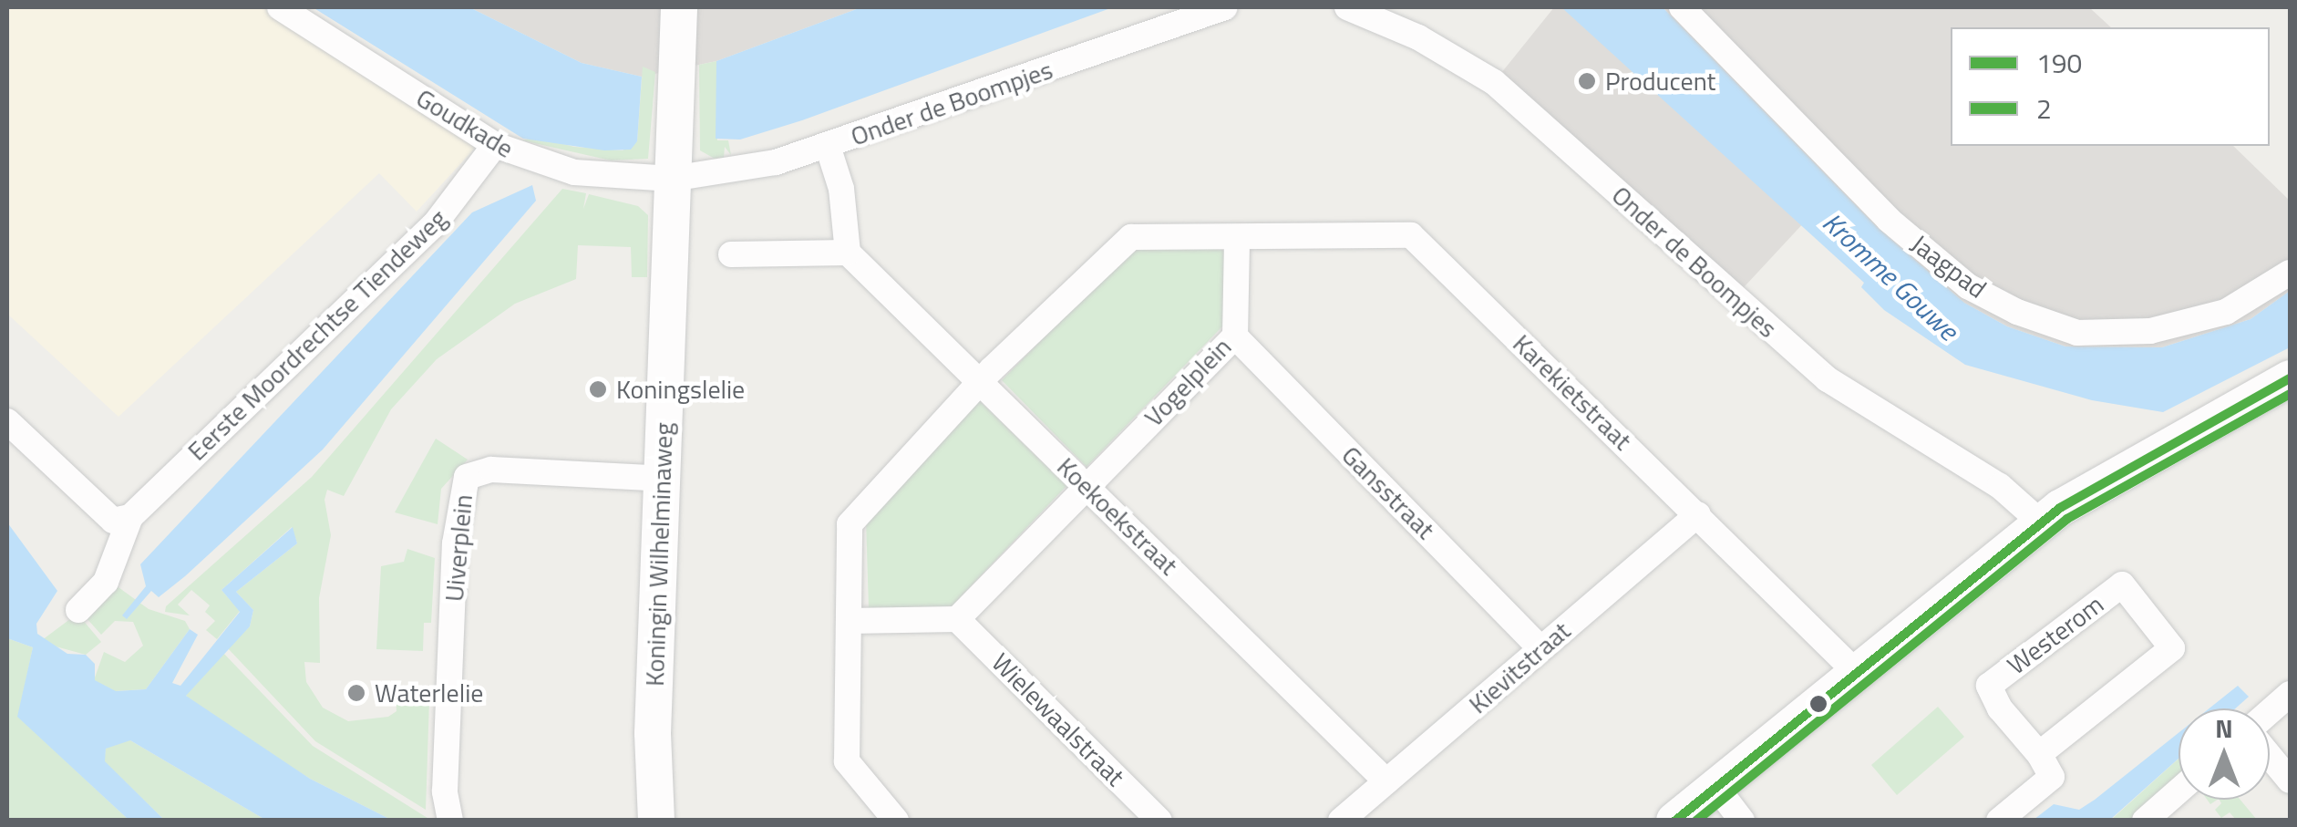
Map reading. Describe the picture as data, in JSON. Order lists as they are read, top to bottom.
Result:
{
  "streets": {
    "main road": ["Koningin Wilhelminaweg"],
    "street": [
      "Onder de Boompjes",
      "Goudkade",
      "Jaagpad",
      "Eerste Moordrechtse Tiendeweg",
      "Vogelplein",
      "Karekietstraat",
      "Gansstraat",
      "Koekoekstraat",
      "Uiverplein",
      "Westerom",
      "Kievitstraat",
      "Wielewaalstraat"
    ]
  },
  "crossings": [
    ["Onder de Boompjes", "Goudkade"],
    ["Onder de Boompjes", "Koningin Wilhelminaweg"],
    ["Goudkade", "Eerste Moordrechtse Tiendeweg"],
    ["Goudkade", "Koningin Wilhelminaweg"],
    ["Vogelplein", "Karekietstraat"],
    ["Vogelplein", "Gansstraat"],
    ["Vogelplein", "Koekoekstraat"],
    ["Vogelplein", "Wielewaalstraat"],
    ["Karekietstraat", "Kievitstraat"],
    ["Gansstraat", "Kievitstraat"],
    ["Koekoekstraat", "Kievitstraat"],
    ["Uiverplein", "Koningin Wilhelminaweg"]
  ],
  "water": ["Kromme Gouwe"],
  "places": ["Producent", "Koningslelie", "Waterlelie"],
  "lines": ["transit line 190", "transit line 2"],
  "legend": ["190", "2"],
  "north": "top"
}
